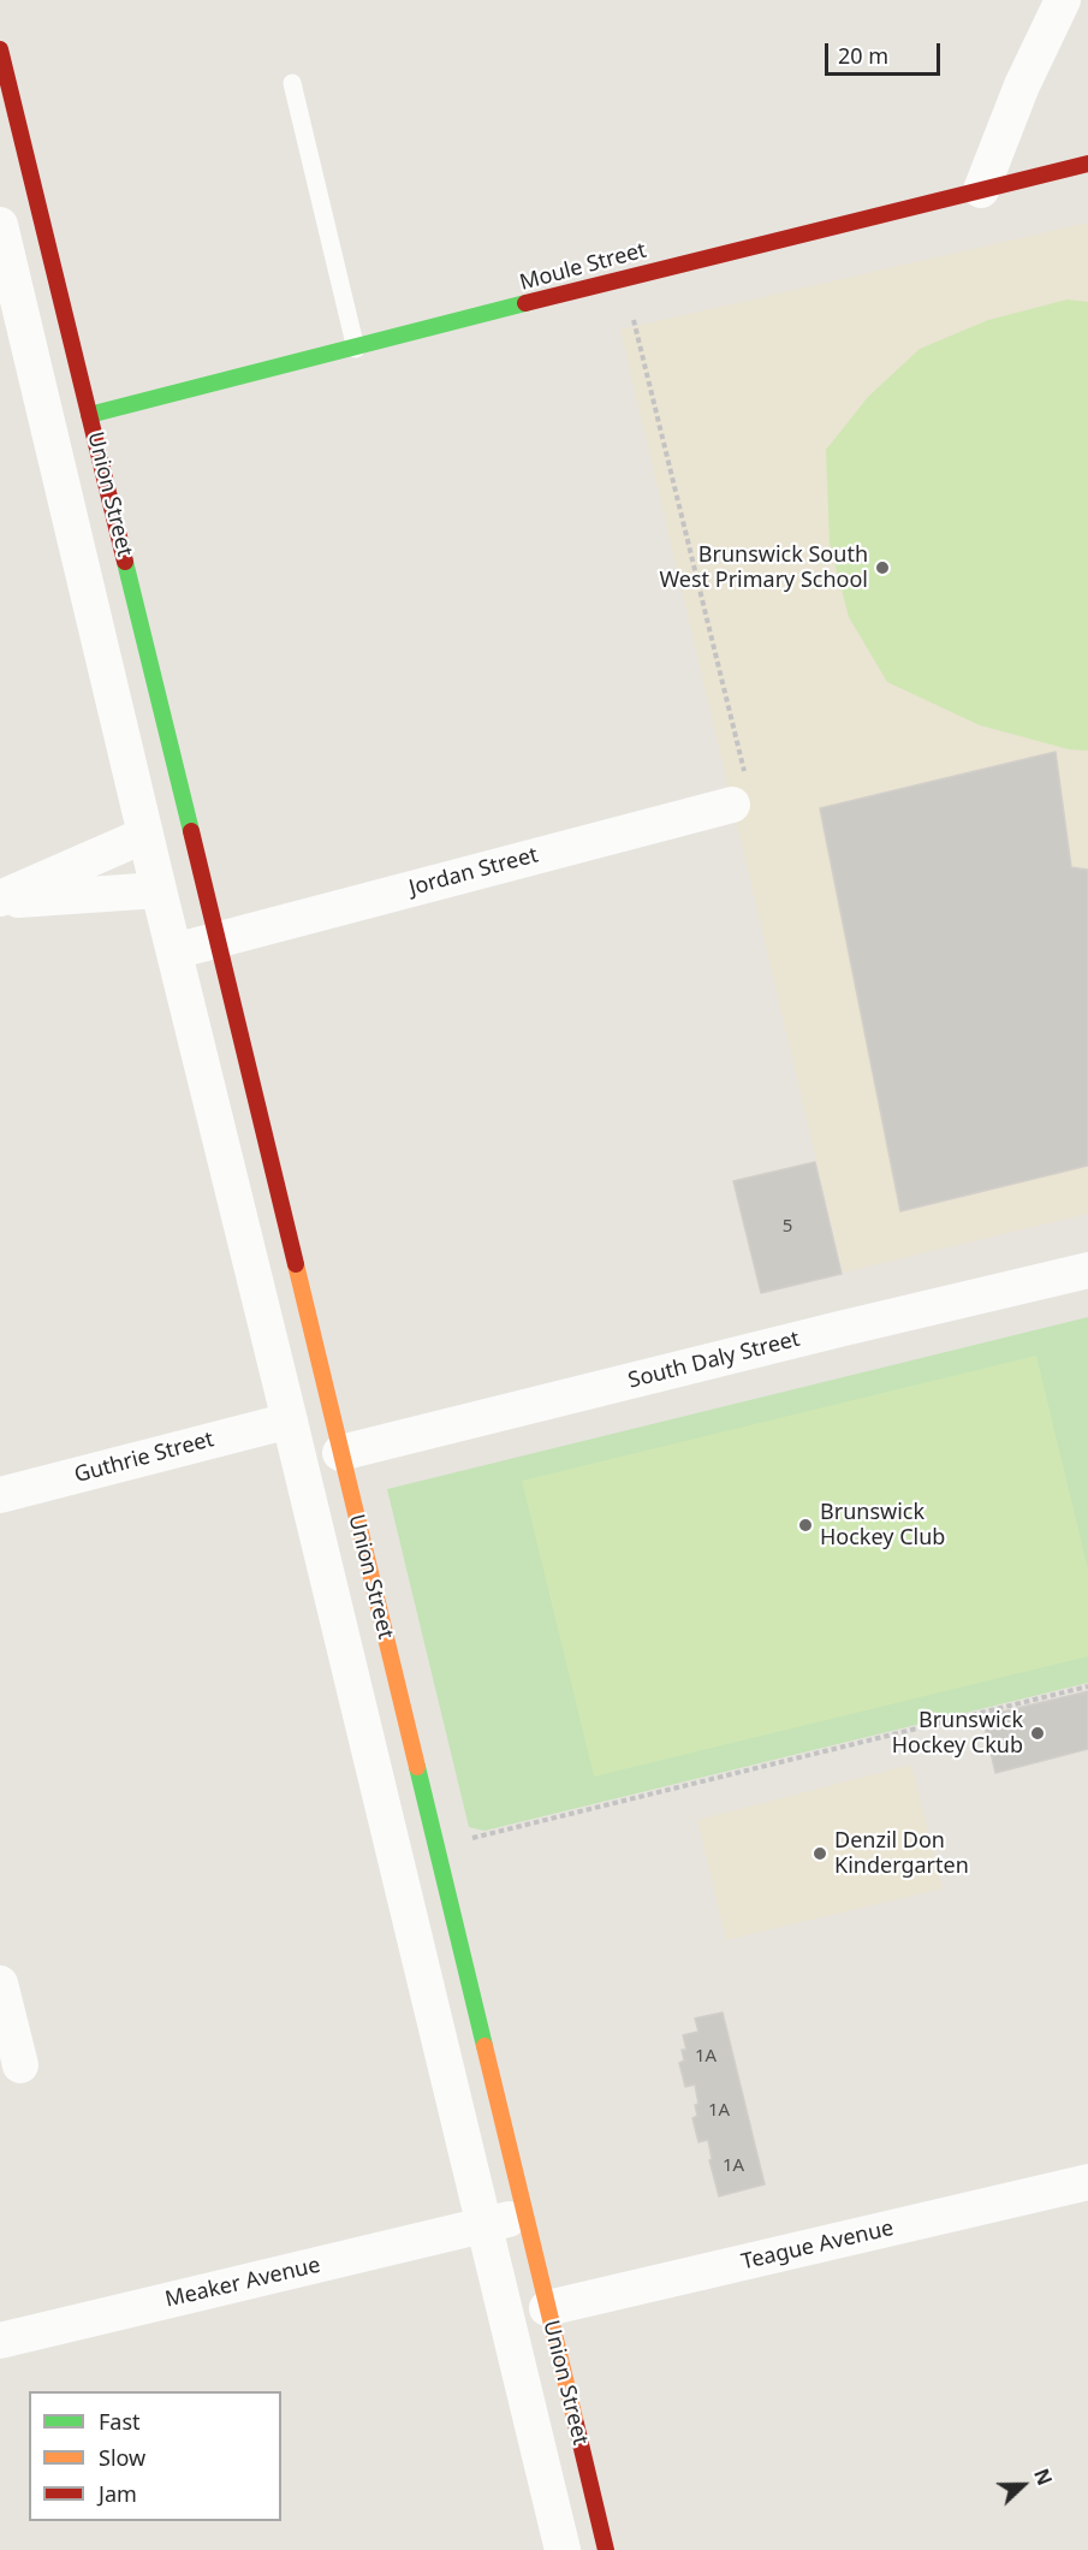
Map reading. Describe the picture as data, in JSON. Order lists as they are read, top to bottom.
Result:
{
  "streets": {
    "street": [
      "Moule Street",
      "Union Street",
      "Jordan Street",
      "South Daly Street",
      "Guthrie Street",
      "Teague Avenue",
      "Meaker Avenue"
    ]
  },
  "crossings": [
    ["Moule Street", "Union Street"],
    ["Union Street", "Jordan Street"],
    ["Union Street", "South Daly Street"],
    ["Union Street", "Guthrie Street"],
    ["Union Street", "Teague Avenue"],
    ["Union Street", "Meaker Avenue"]
  ],
  "places": [
    "Brunswick South West Primary School",
    "Brunswick Hockey Club",
    "Brunswick Hockey Ckub",
    "Denzil Don Kindergarten"
  ],
  "house_numbers": [
    "5",
    "1A",
    "1A",
    "1A"
  ],
  "legend": ["Fast", "Slow", "Jam"],
  "scale_bar": "20 m",
  "north": "right"
}
